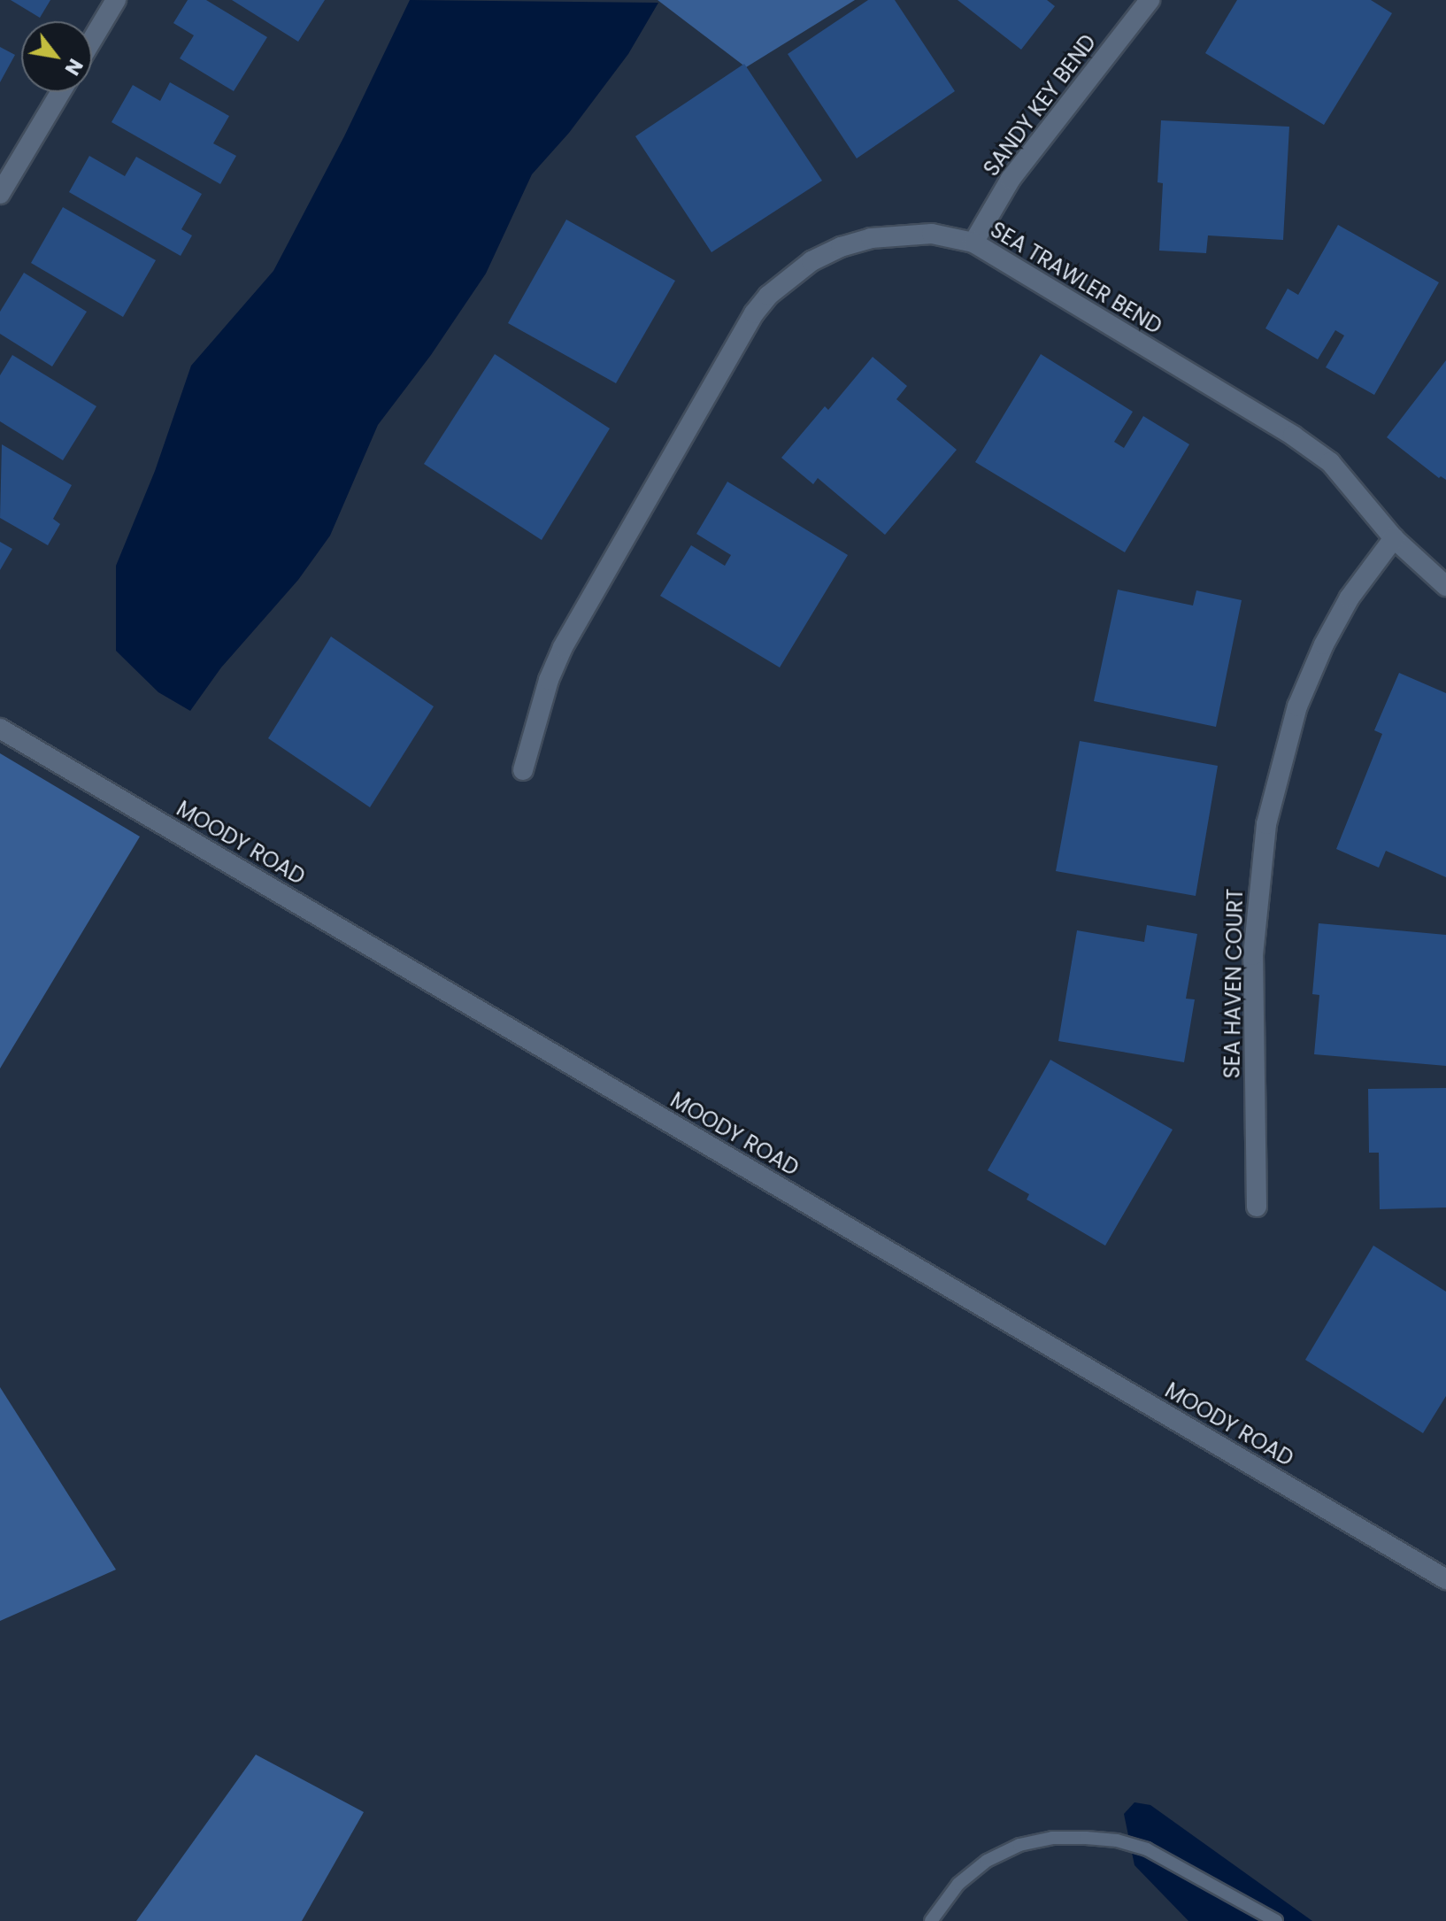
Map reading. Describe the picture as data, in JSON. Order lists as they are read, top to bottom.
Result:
{
  "streets": {
    "street": [
      "SANDY KEY BEND",
      "SEA TRAWLER BEND",
      "MOODY ROAD",
      "SEA HAVEN COURT"
    ]
  },
  "crossings": [
    ["SANDY KEY BEND", "SEA TRAWLER BEND"],
    ["SEA TRAWLER BEND", "SEA HAVEN COURT"]
  ],
  "north": "bottom right"
}
